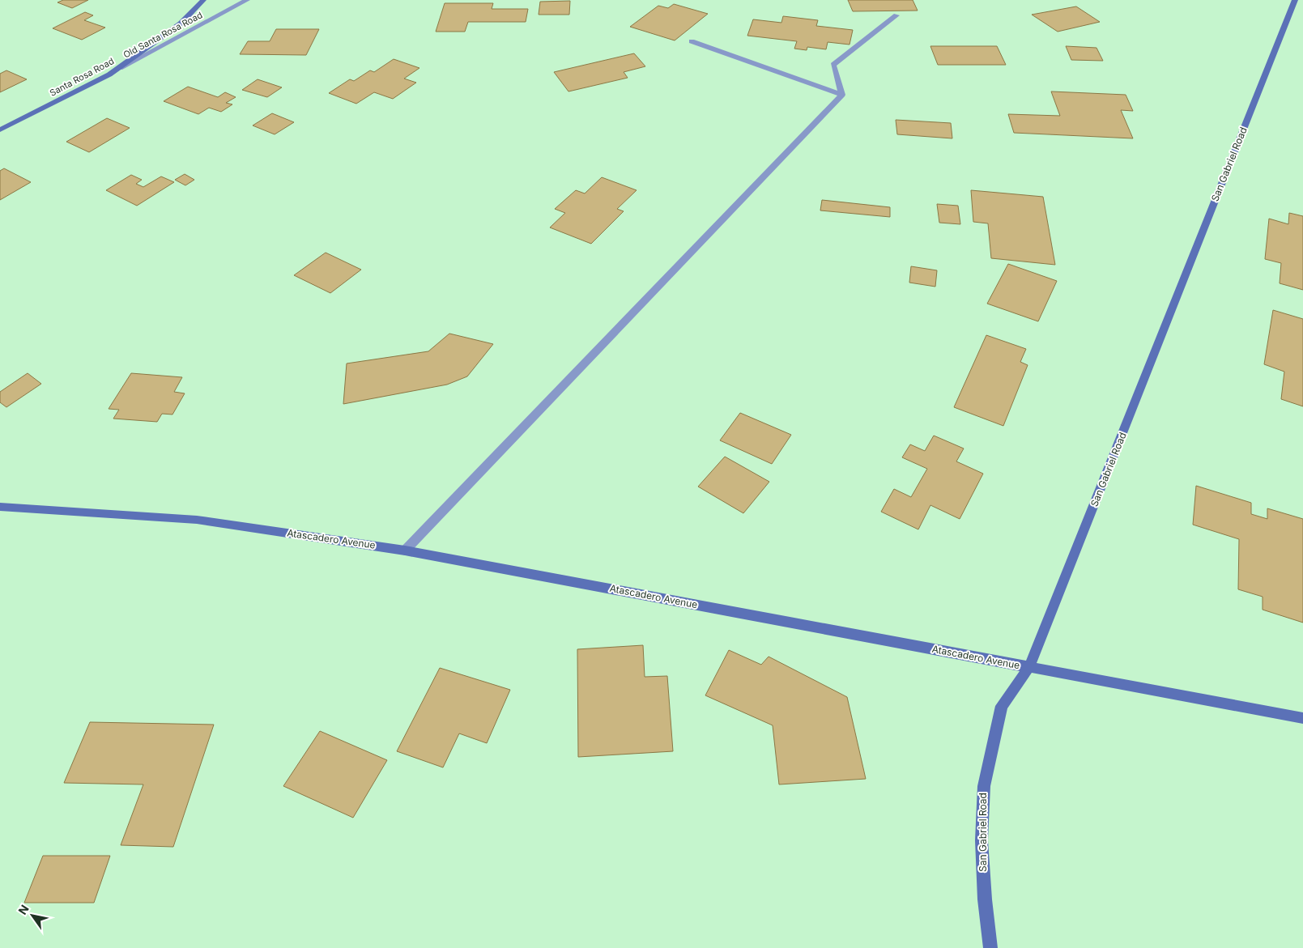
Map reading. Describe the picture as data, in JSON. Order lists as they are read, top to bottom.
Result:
{
  "streets": {
    "street": [
      "Old Santa Rosa Road",
      "Santa Rosa Road",
      "San Gabriel Road",
      "Atascadero Avenue"
    ]
  },
  "crossings": [
    ["Old Santa Rosa Road", "Santa Rosa Road"],
    ["San Gabriel Road", "Atascadero Avenue"]
  ],
  "north": "top left"
}
